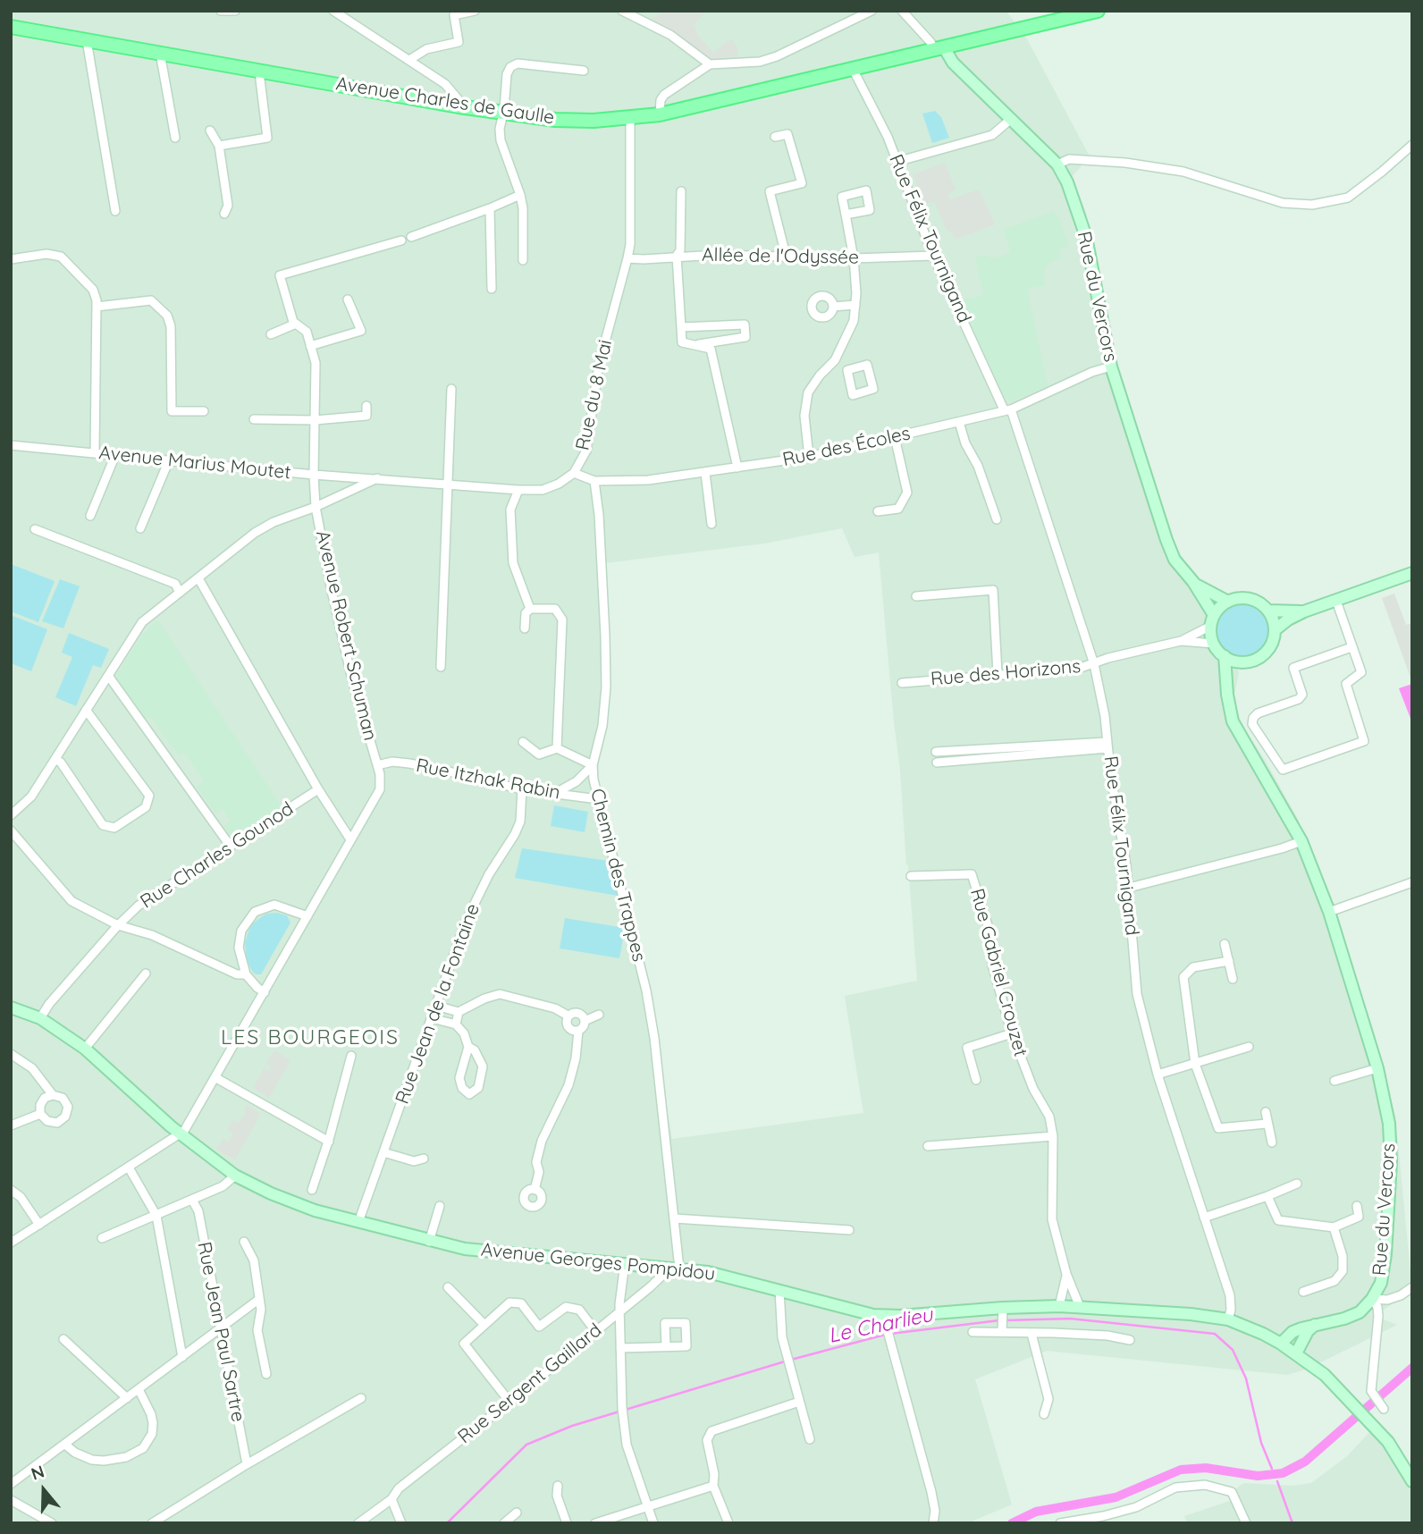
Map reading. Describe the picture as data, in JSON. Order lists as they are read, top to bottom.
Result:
{
  "streets": {
    "main road": ["Avenue Charles de Gaulle"],
    "street": [
      "Rue Félix Tournigand",
      "Allée de l'Odyssée",
      "Rue du Vercors",
      "Rue du 8 Mai",
      "Rue des Écoles",
      "Avenue Marius Moutet",
      "Avenue Robert Schuman",
      "Rue des Horizons",
      "Rue Itzhak Rabin",
      "Rue Charles Gounod",
      "Chemin des Trappes",
      "Rue Gabriel Crouzet",
      "Rue Jean de la Fontaine",
      "Avenue Georges Pompidou",
      "Rue Jean Paul Sartre",
      "Rue Sergent Gaillard"
    ]
  },
  "crossings": [
    ["Avenue Charles de Gaulle", "Rue Félix Tournigand"],
    ["Avenue Charles de Gaulle", "Rue du Vercors"],
    ["Avenue Charles de Gaulle", "Rue du 8 Mai"],
    ["Rue Félix Tournigand", "Allée de l'Odyssée"],
    ["Rue Félix Tournigand", "Rue des Écoles"],
    ["Rue Félix Tournigand", "Rue des Horizons"],
    ["Rue Félix Tournigand", "Avenue Georges Pompidou"],
    ["Allée de l'Odyssée", "Rue du 8 Mai"],
    ["Rue du Vercors", "Rue des Écoles"],
    ["Rue du Vercors", "Rue des Horizons"],
    ["Rue du Vercors", "Avenue Georges Pompidou"],
    ["Rue du 8 Mai", "Rue des Écoles"],
    ["Rue du 8 Mai", "Avenue Marius Moutet"],
    ["Rue des Écoles", "Chemin des Trappes"],
    ["Avenue Marius Moutet", "Avenue Robert Schuman"],
    ["Avenue Robert Schuman", "Rue Itzhak Rabin"],
    ["Rue Itzhak Rabin", "Chemin des Trappes"],
    ["Rue Itzhak Rabin", "Rue Jean de la Fontaine"],
    ["Rue Charles Gounod", "Avenue Georges Pompidou"],
    ["Chemin des Trappes", "Avenue Georges Pompidou"],
    ["Rue Gabriel Crouzet", "Avenue Georges Pompidou"],
    ["Rue Jean de la Fontaine", "Avenue Georges Pompidou"],
    ["Avenue Georges Pompidou", "Rue Sergent Gaillard"]
  ],
  "districts": ["LES BOURGEOIS"],
  "water": ["Le Charlieu"],
  "north": "top"
}
